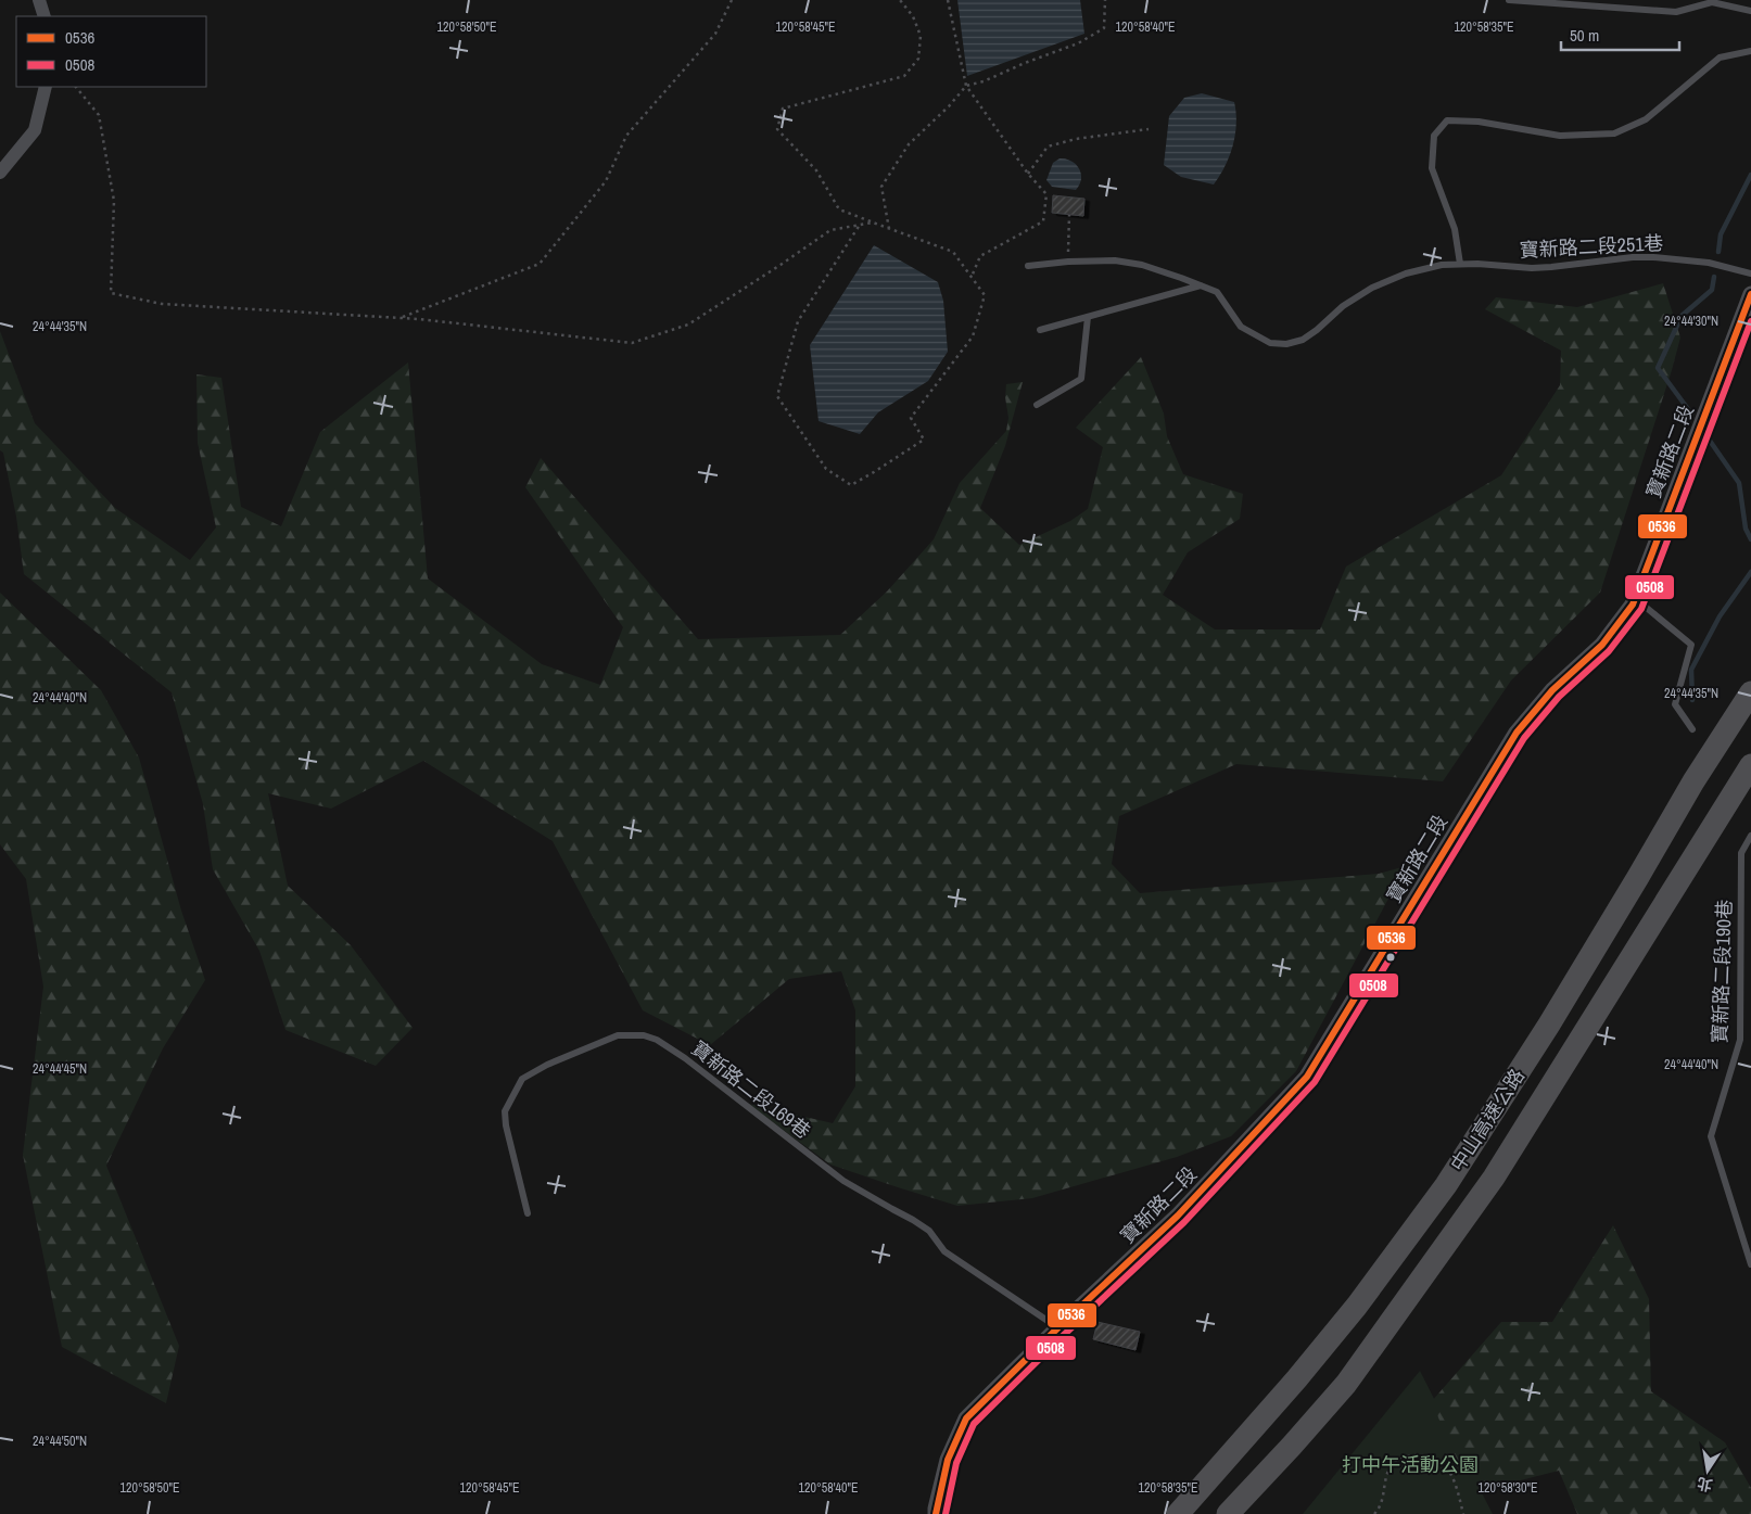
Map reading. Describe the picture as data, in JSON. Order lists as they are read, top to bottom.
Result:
{
  "streets": {
    "highway": ["中山高速公路"],
    "street": ["寶新路二段"],
    "lane": ["寶新路二段251巷", "寶新路二段190巷", "寶新路二段169巷"]
  },
  "crossings": [
    ["寶新路二段", "寶新路二段169巷"]
  ],
  "parks": ["打中午活動公園"],
  "lines": ["transit line 0536", "transit line 0508"],
  "legend": ["0536", "0508"],
  "scale_bar": "50 m",
  "north": "bottom",
  "coordinates": [
    "120°58'50\"E",
    "120°58'45\"E",
    "120°58'40\"E",
    "120°58'35\"E",
    "24°44'30\"N",
    "24°44'35\"N",
    "24°44'40\"N",
    "24°44'45\"N",
    "24°44'50\"N",
    "120°58'30\"E"
  ]
}
